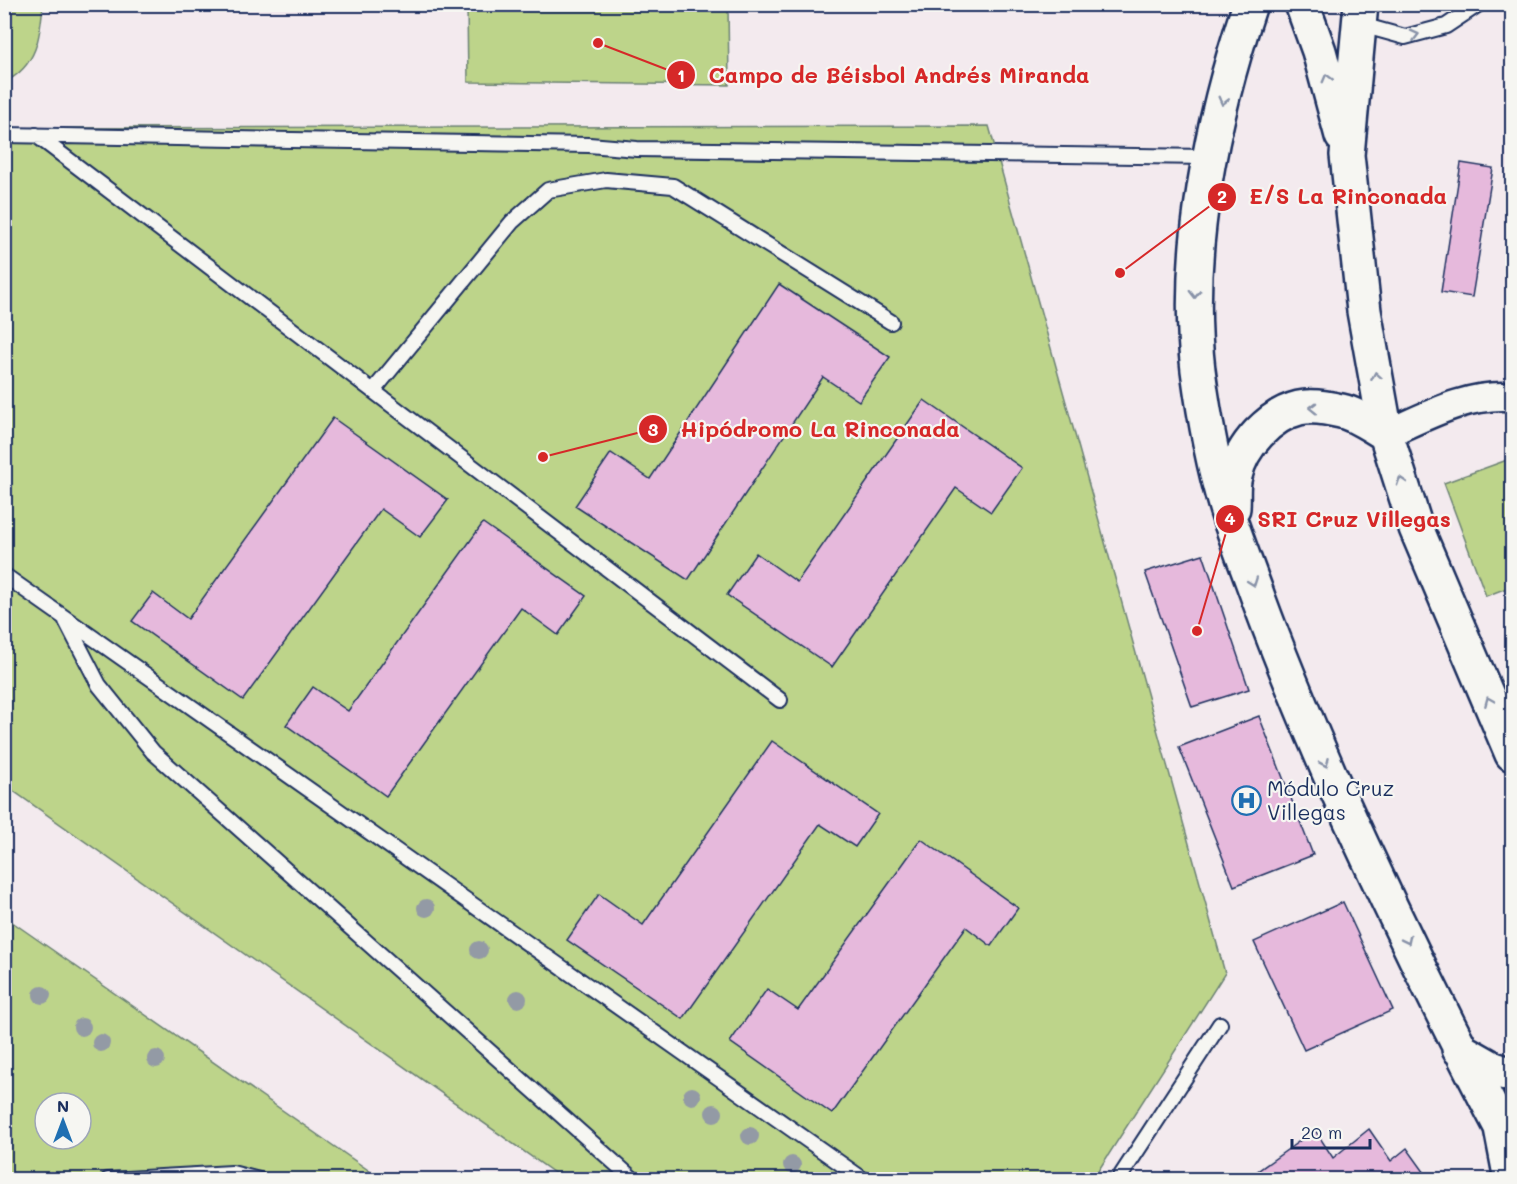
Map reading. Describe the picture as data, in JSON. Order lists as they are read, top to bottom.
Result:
{
  "places": {
    "other": [
      "Campo de Béisbol Andrés Miranda",
      "E/S La Rinconada",
      "Hipódromo La Rinconada",
      "SRI Cruz Villegas"
    ],
    "hospital": ["Módulo Cruz Villegas"]
  },
  "scale_bar": "20 m",
  "north": "top"
}
